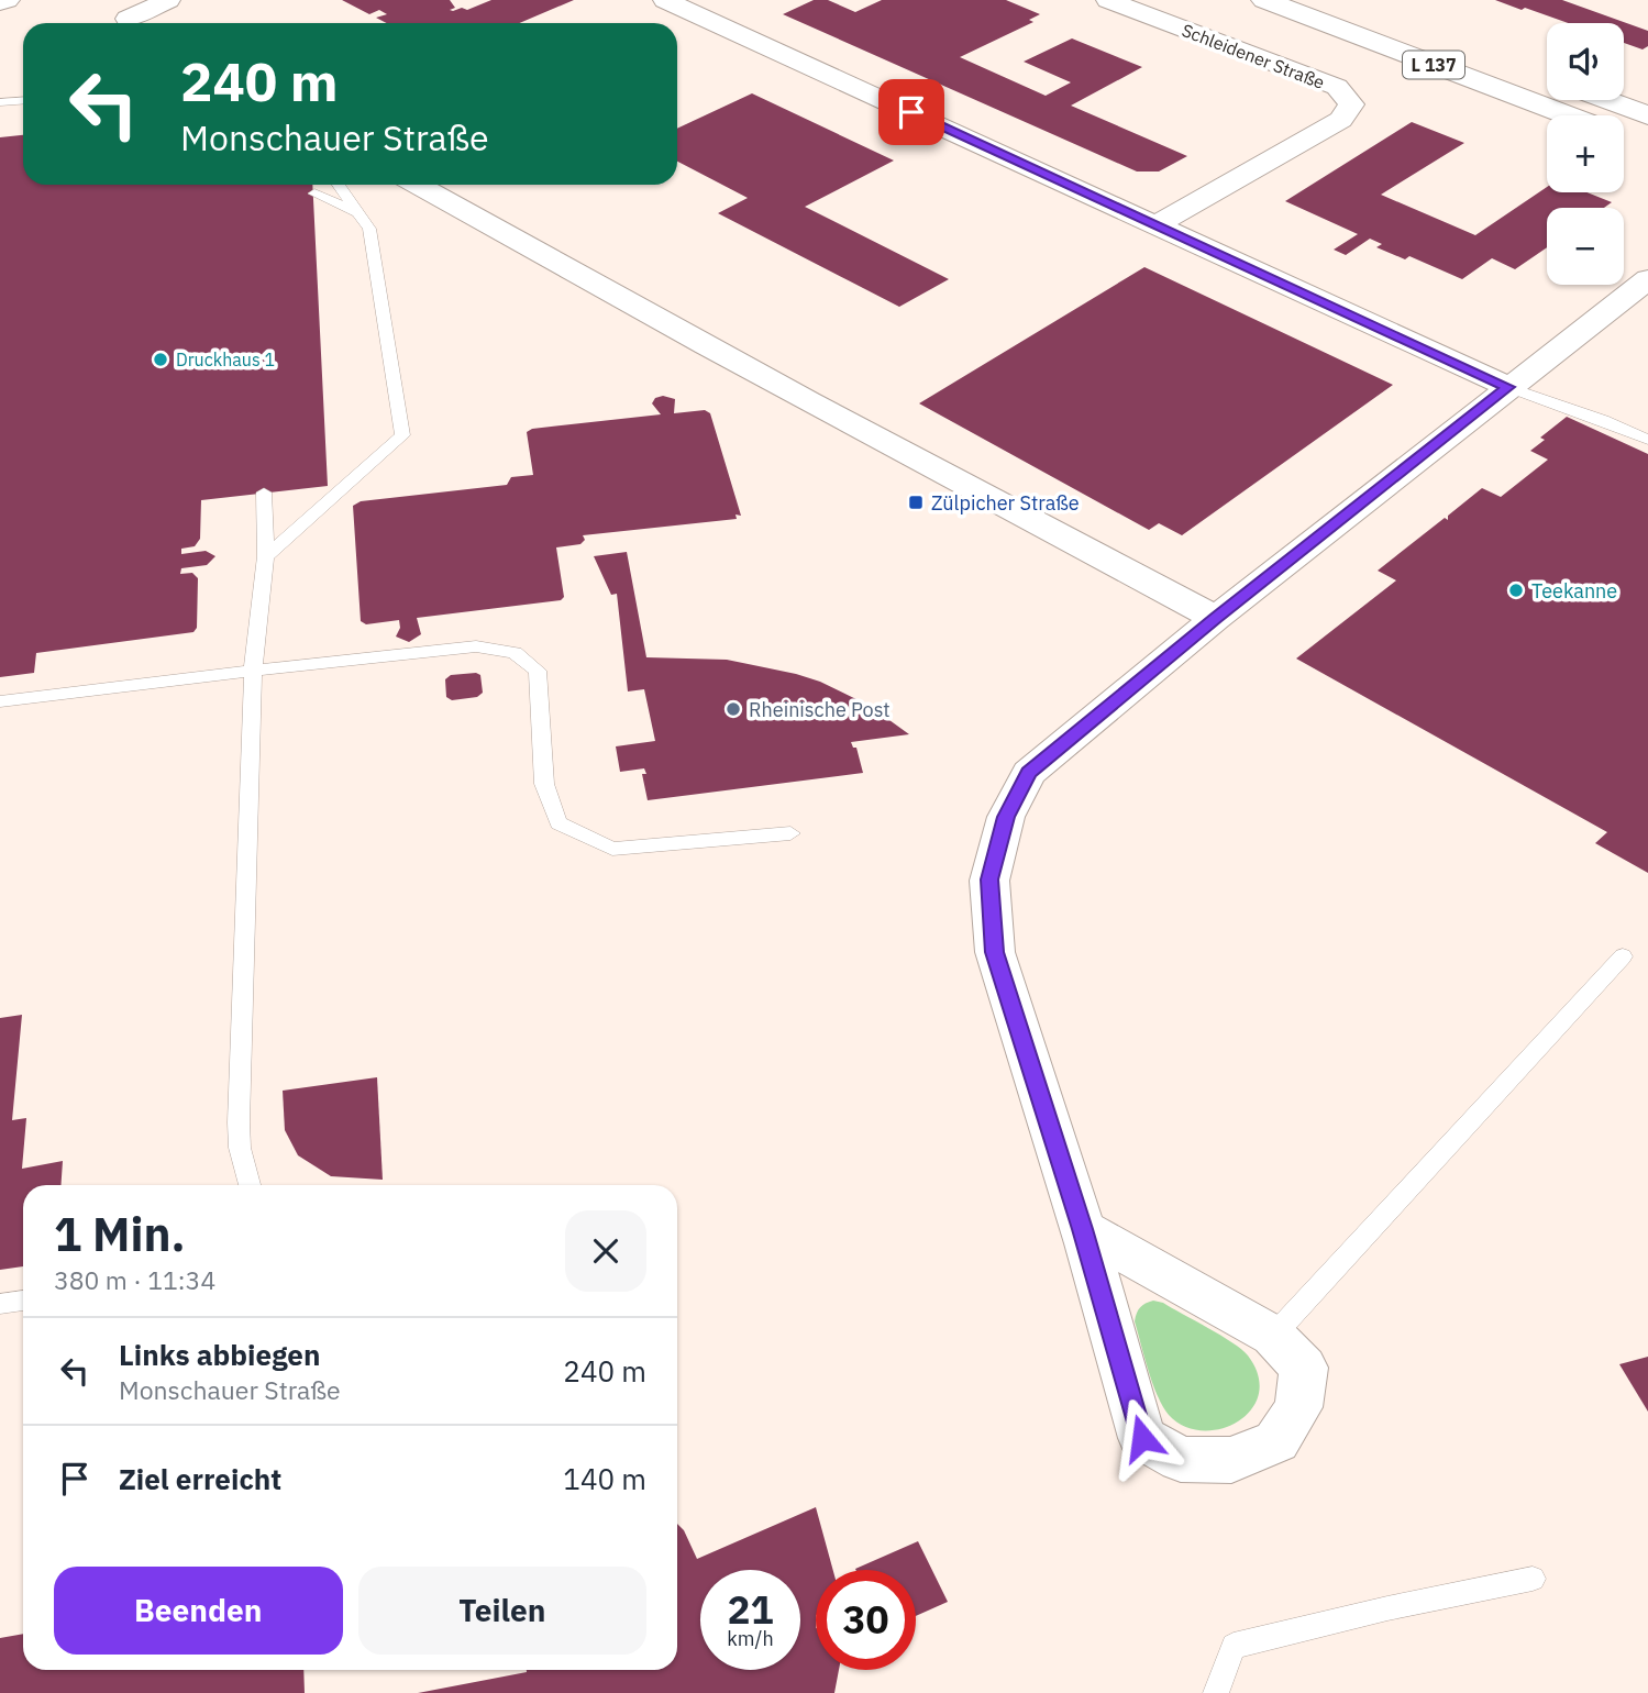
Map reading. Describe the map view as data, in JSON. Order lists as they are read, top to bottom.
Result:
{
  "streets": {
    "main road": ["L 137"],
    "street": ["Schleidener Straße"]
  },
  "places": {
    "other": ["Druckhaus 1", "Teekanne", "Rheinische Post"],
    "transit": ["Zülpicher Straße"]
  },
  "page": {
    "map_buttons": ["+", "−"],
    "turn": ["240 m", "Monschauer Straße"],
    "heading": ["1 Min.", "380 m · 11:34"],
    "list": [
      {
        "name": "Links abbiegen",
        "note": "Monschauer Straße",
        "value": "240 m"
      },
      {
        "name": "Ziel erreicht",
        "value": "140 m"
      }
    ],
    "buttons": ["Beenden", "Teilen"],
    "speed": "21 km/h",
    "limit": "30"
  }
}
